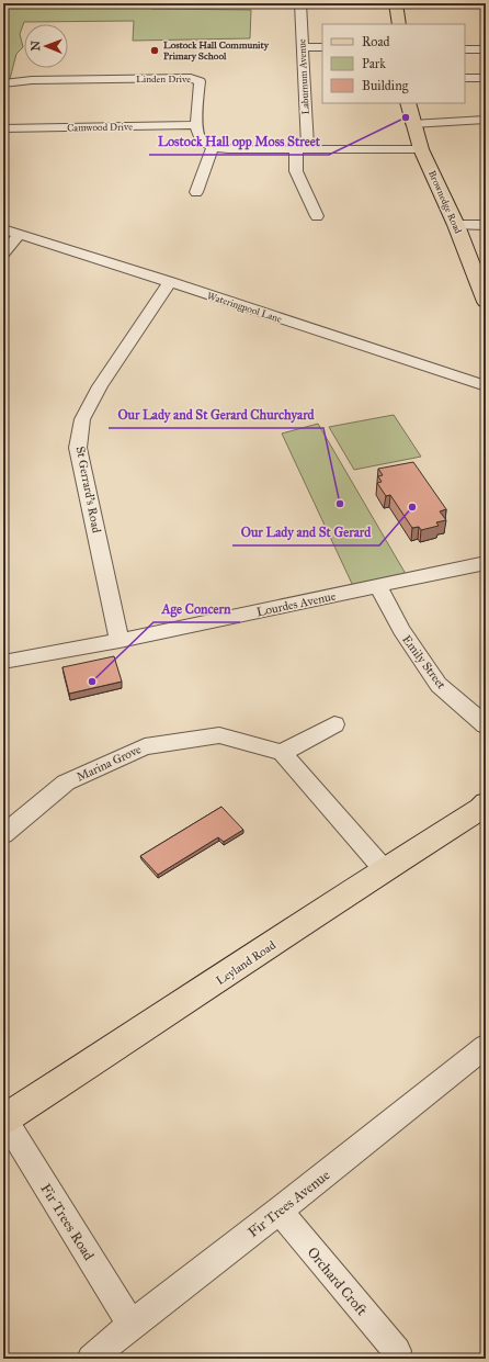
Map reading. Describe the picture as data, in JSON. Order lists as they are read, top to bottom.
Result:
{
  "streets": {
    "main road": ["Brownedge Road", "Leyland Road"],
    "street": [
      "Laburnum Avenue",
      "Linden Drive",
      "Camwood Drive",
      "Wateringpool Lane",
      "St Gerrard's Road",
      "Lourdes Avenue",
      "Emily Street",
      "Marina Grove",
      "Fir Trees Avenue",
      "Fir Trees Road",
      "Orchard Croft"
    ]
  },
  "crossings": [
    ["Linden Drive", "Camwood Drive"],
    ["Wateringpool Lane", "St Gerrard's Road"],
    ["St Gerrard's Road", "Lourdes Avenue"],
    ["Lourdes Avenue", "Emily Street"],
    ["Leyland Road", "Fir Trees Road"],
    ["Fir Trees Avenue", "Fir Trees Road"],
    ["Fir Trees Avenue", "Orchard Croft"]
  ],
  "places": [
    "Lostock Hall Community Primary School",
    "Lostock Hall opp Moss Street",
    "Our Lady and St Gerard Churchyard",
    "Our Lady and St Gerard",
    "Age Concern"
  ],
  "legend": ["Road", "Park", "Building"],
  "north": "left"
}
